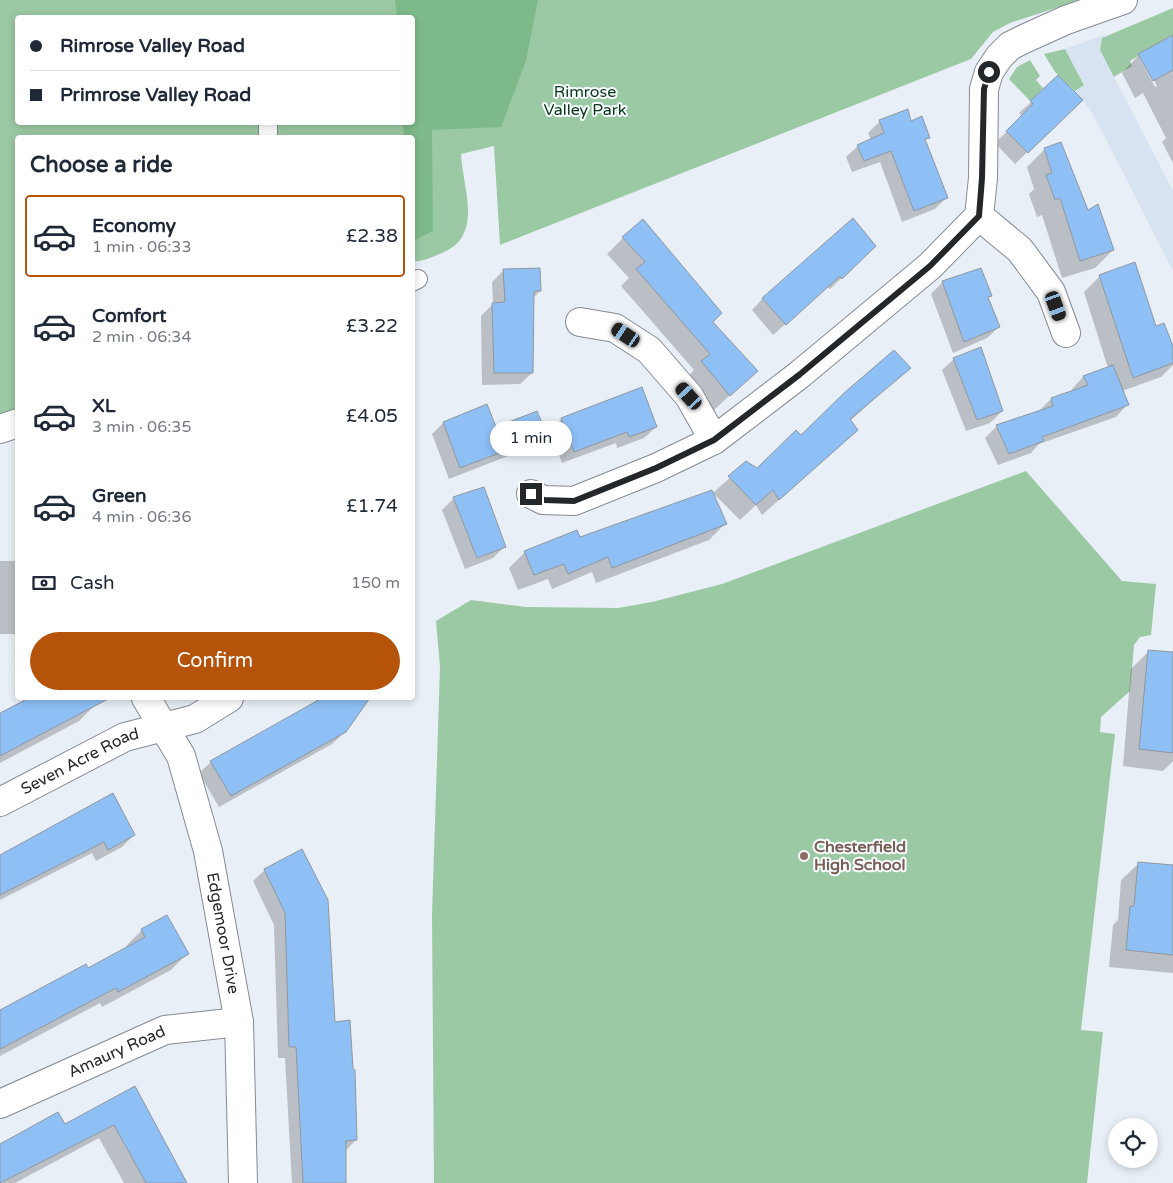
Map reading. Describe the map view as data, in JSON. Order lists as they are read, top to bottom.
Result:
{
  "streets": {
    "street": ["Seven Acre Road", "Edgemoor Drive", "Amaury Road"]
  },
  "crossings": [
    ["Seven Acre Road", "Edgemoor Drive"],
    ["Edgemoor Drive", "Amaury Road"]
  ],
  "parks": ["Rimrose Valley Park"],
  "places": ["Chesterfield High School"],
  "page": {
    "banner": ["Rimrose Valley Road", "Primrose Valley Road"],
    "heading": "Choose a ride",
    "list": [
      {
        "name": "Economy",
        "note": "1 min · 06:33",
        "value": "£2.38"
      },
      {
        "name": "Comfort",
        "note": "2 min · 06:34",
        "value": "£3.22"
      },
      {
        "name": "XL",
        "note": "3 min · 06:35",
        "value": "£4.05"
      },
      {
        "name": "Green",
        "note": "4 min · 06:36",
        "value": "£1.74"
      }
    ],
    "bubble": "1 min",
    "pay": ["Cash", "150 m"],
    "buttons": "Confirm"
  }
}
